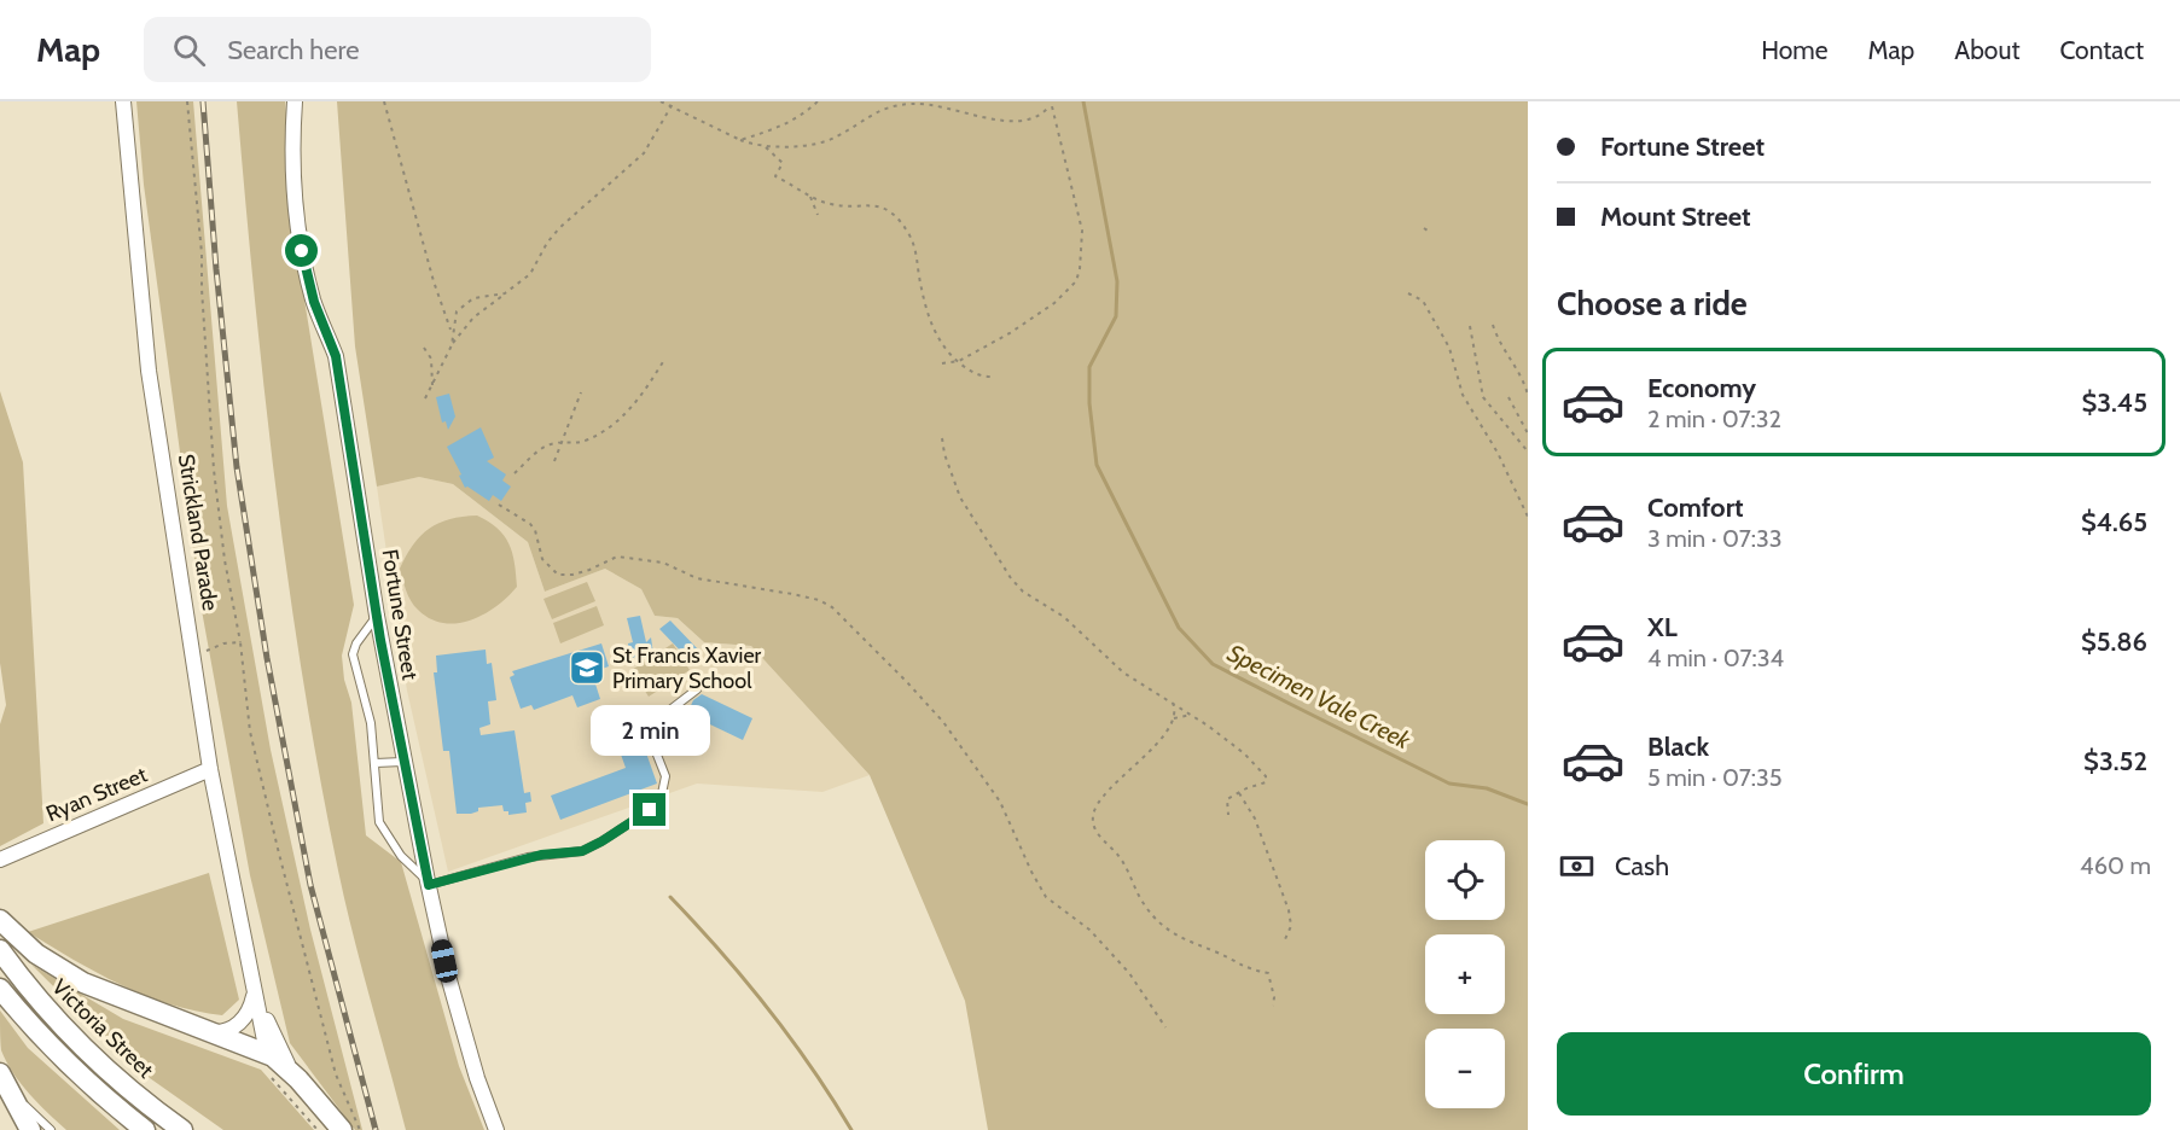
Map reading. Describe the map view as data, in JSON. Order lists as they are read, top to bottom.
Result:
{
  "streets": {
    "street": [
      "Strickland Parade",
      "Fortune Street",
      "Ryan Street",
      "Victoria Street"
    ]
  },
  "crossings": [
    ["Strickland Parade", "Ryan Street"]
  ],
  "water": ["Specimen Vale Creek"],
  "places": {
    "school or university": ["St Francis Xavier Primary School"]
  },
  "page": {
    "header": "Map",
    "search": "Search here",
    "nav": [
      "Home",
      "Map",
      "About",
      "Contact"
    ],
    "banner": ["Fortune Street", "Mount Street"],
    "heading": "Choose a ride",
    "list": [
      {
        "name": "Economy",
        "note": "2 min · 07:32",
        "value": "$3.45"
      },
      {
        "name": "Comfort",
        "note": "3 min · 07:33",
        "value": "$4.65"
      },
      {
        "name": "XL",
        "note": "4 min · 07:34",
        "value": "$5.86"
      },
      {
        "name": "Black",
        "note": "5 min · 07:35",
        "value": "$3.52"
      }
    ],
    "bubble": "2 min",
    "pay": ["Cash", "460 m"],
    "map_buttons": ["+", "−"],
    "buttons": "Confirm"
  }
}
